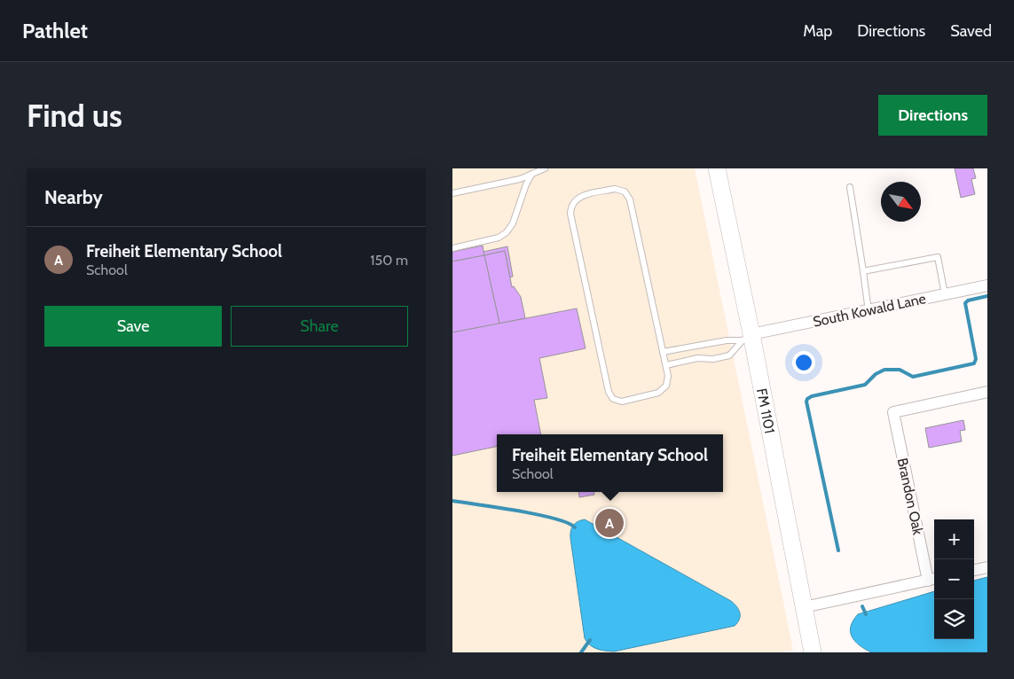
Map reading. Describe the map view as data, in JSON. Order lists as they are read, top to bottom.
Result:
{
  "streets": {
    "main road": ["FM 1101"],
    "street": ["South Kowald Lane", "Brandon Oak"]
  },
  "crossings": [
    ["South Kowald Lane", "FM 1101"]
  ],
  "north": "bottom right",
  "page": {
    "header": "Pathlet",
    "nav": ["Map", "Directions", "Saved"],
    "buttons": [
      "Directions",
      ["Save", "Share"]
    ],
    "title": "Find us",
    "heading": "Nearby",
    "list": [
      {
        "mark": "A",
        "name": "Freiheit Elementary School",
        "note": "School",
        "value": "150 m"
      }
    ],
    "popup": ["Freiheit Elementary School", "School"],
    "pins": "A",
    "map_buttons": ["+", "−"]
  }
}
